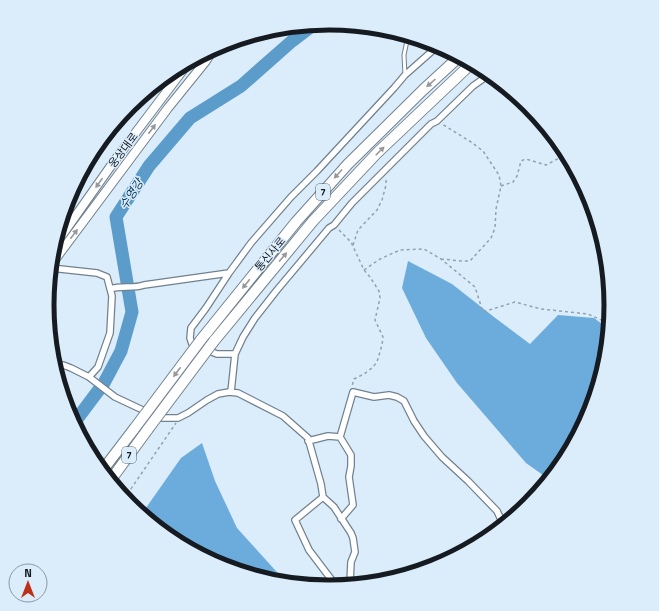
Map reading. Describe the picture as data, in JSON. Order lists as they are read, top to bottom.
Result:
{
  "streets": {
    "highway": ["7", "통신사로"],
    "main road": ["웅상대로"]
  },
  "water": ["수영강"],
  "north": "top"
}
